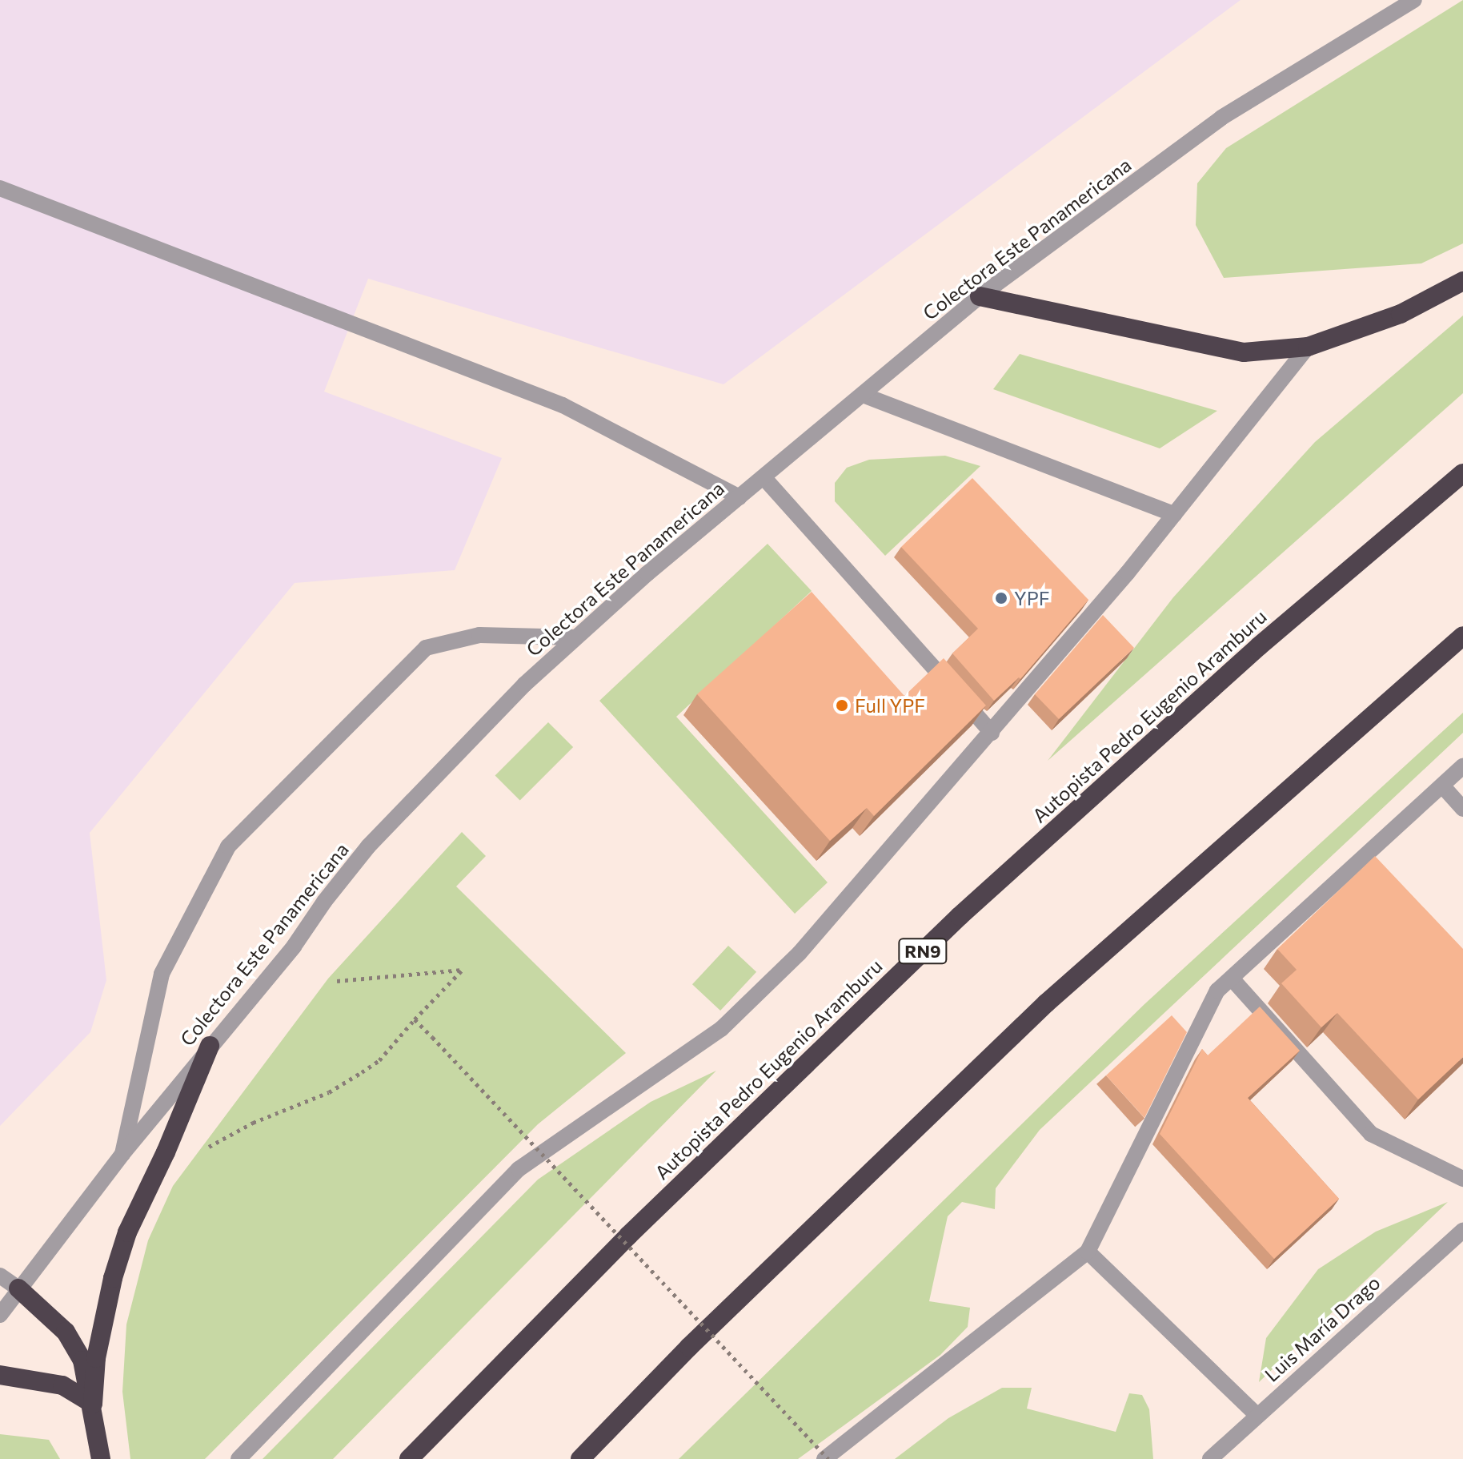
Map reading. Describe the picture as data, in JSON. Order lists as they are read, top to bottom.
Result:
{
  "streets": {
    "highway": ["Autopista Pedro Eugenio Aramburu", "RN9"],
    "street": ["Colectora Este Panamericana", "Luis María Drago"]
  },
  "places": ["YPF", "Full YPF"]
}
